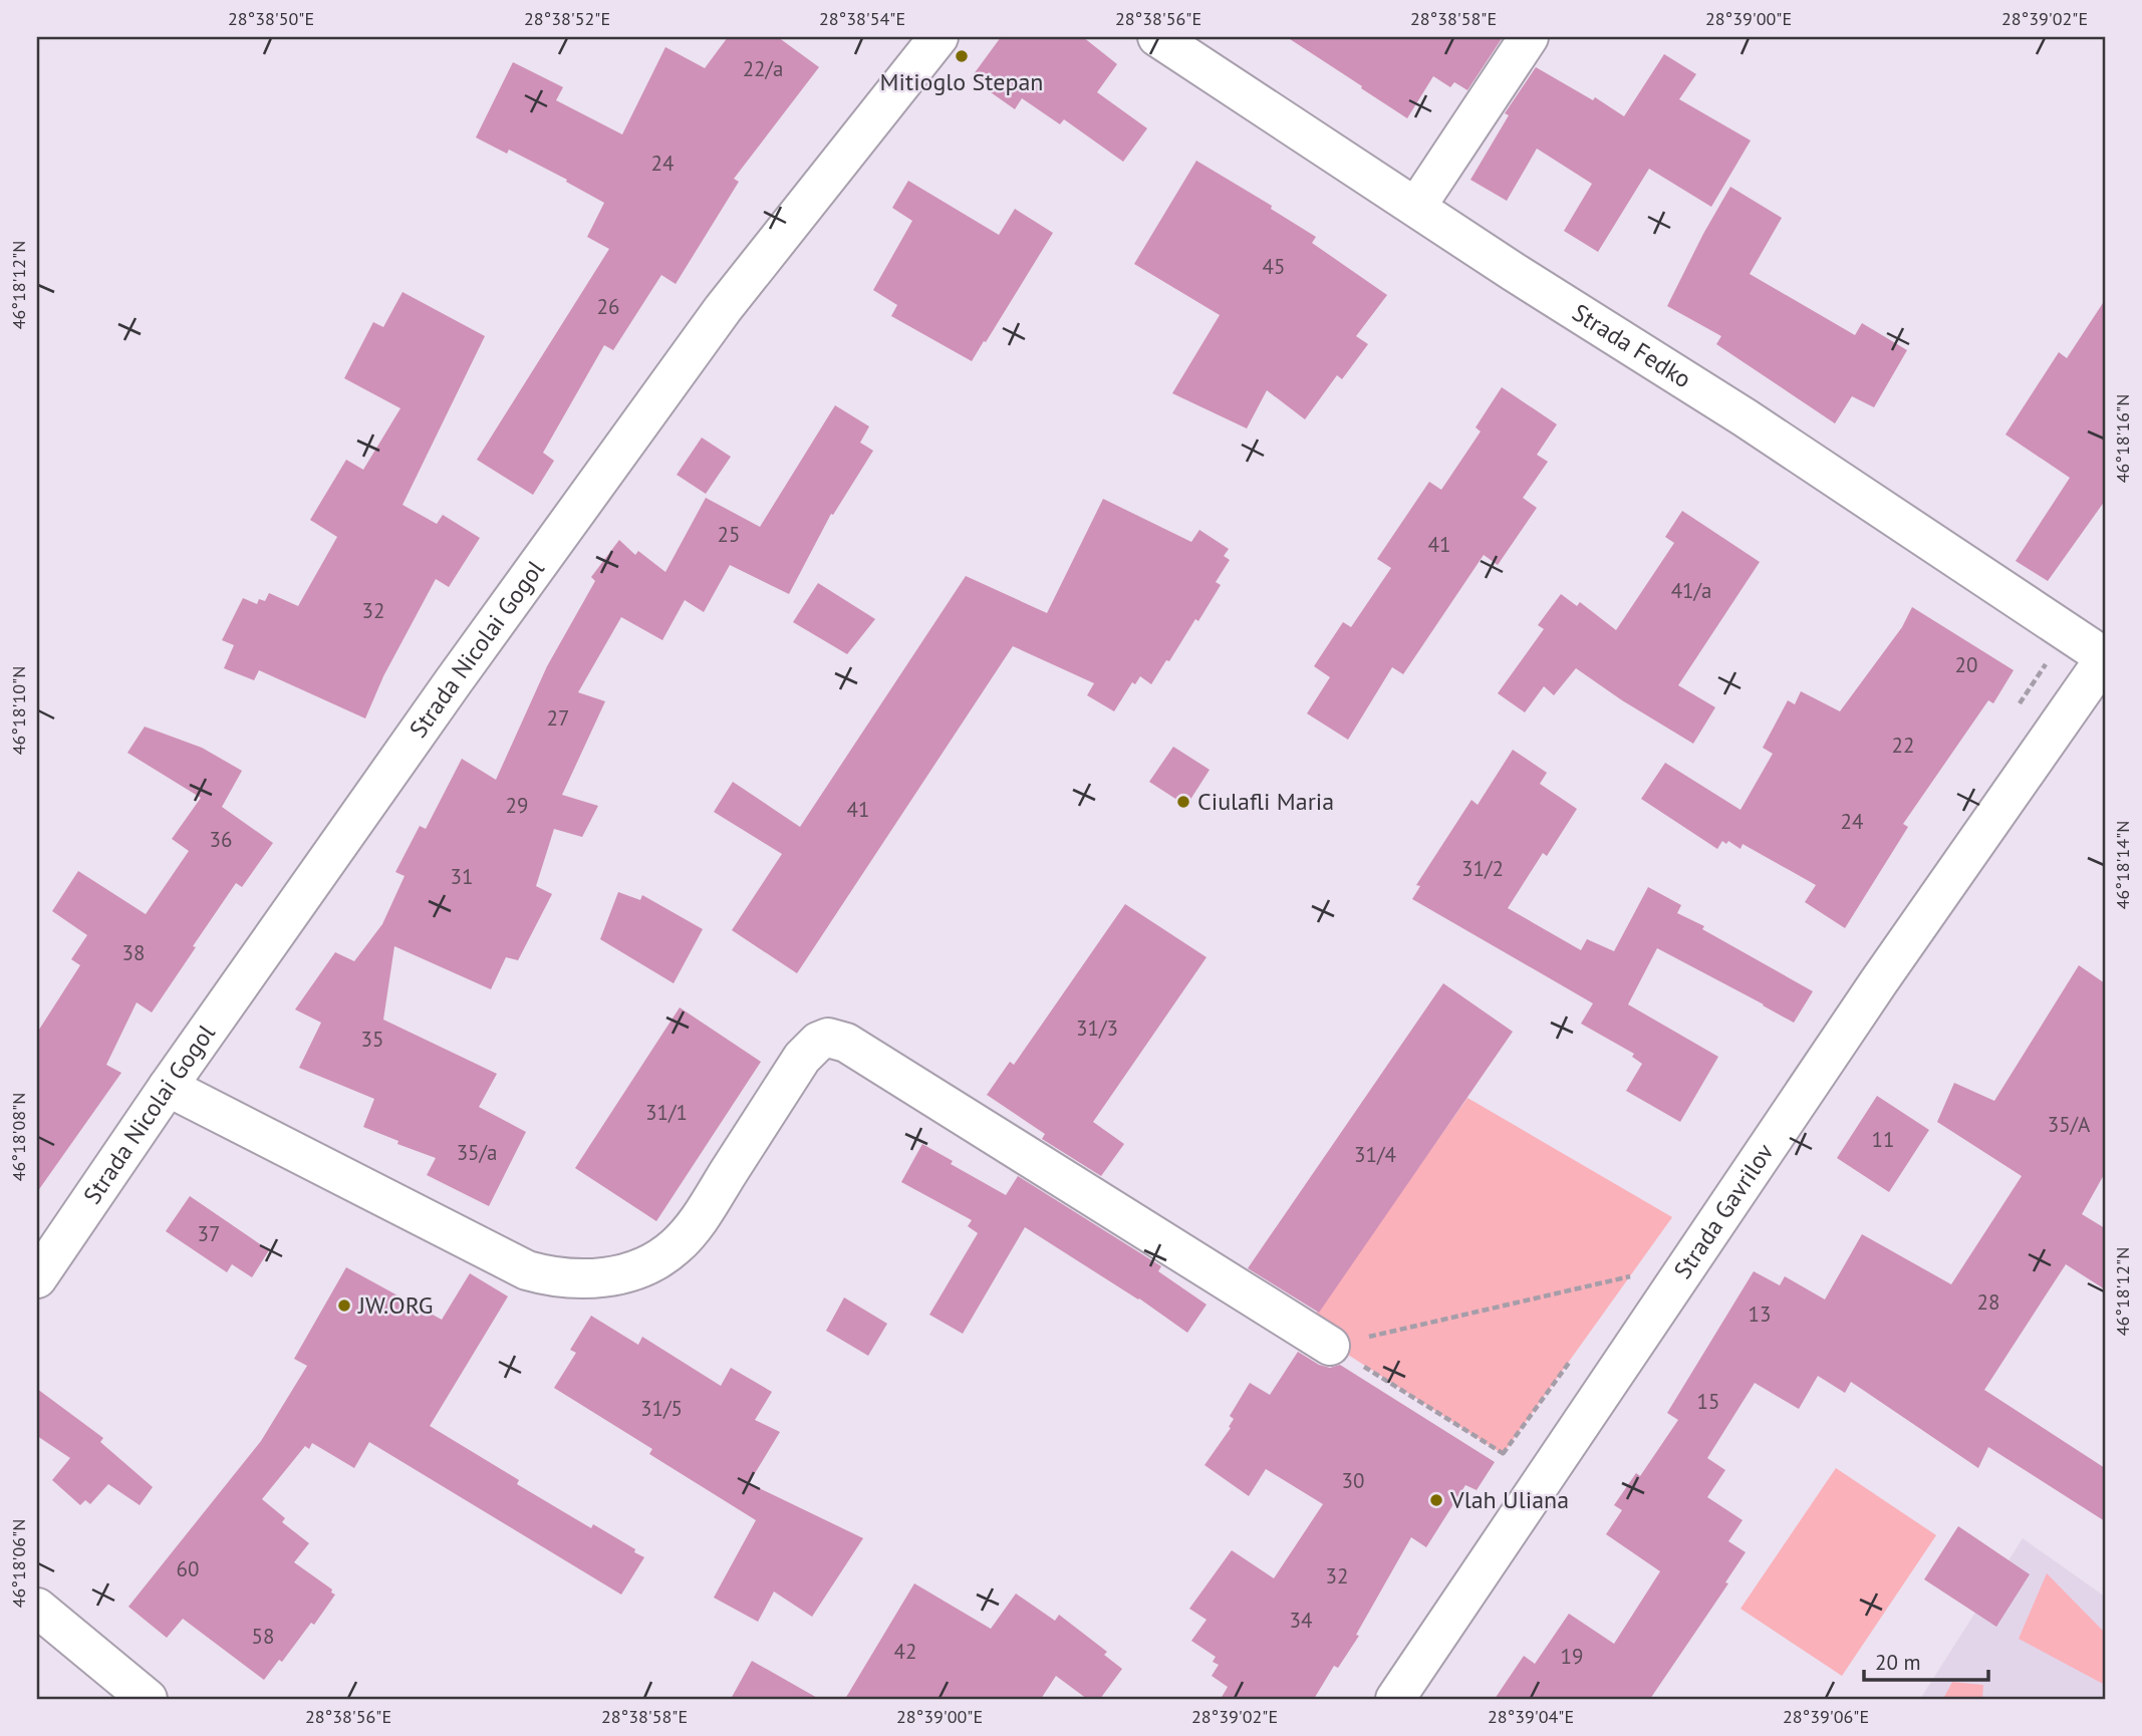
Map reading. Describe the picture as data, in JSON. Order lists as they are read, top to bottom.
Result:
{
  "streets": {
    "street": ["Strada Fedko", "Strada Nicolai Gogol", "Strada Gavrilov"]
  },
  "crossings": [
    ["Strada Fedko", "Strada Gavrilov"]
  ],
  "places": [
    "Mitioglo Stepan",
    "Ciulafli Maria",
    "JW.ORG",
    "Vlah Uliana"
  ],
  "house_numbers": [
    "22/a",
    "24",
    "45",
    "26",
    "25",
    "41",
    "41/a",
    "32",
    "20",
    "27",
    "22",
    "29",
    "41",
    "24",
    "36",
    "31/2",
    "31",
    "38",
    "31/3",
    "35",
    "31/1",
    "35/A",
    "11",
    "35/a",
    "31/4",
    "37",
    "28",
    "13",
    "15",
    "31/5",
    "30",
    "60",
    "32",
    "34",
    "58",
    "42",
    "19"
  ],
  "scale_bar": "20 m",
  "coordinates": [
    "28°38'50\"E",
    "28°38'52\"E",
    "28°38'54\"E",
    "28°38'56\"E",
    "28°38'58\"E",
    "28°39'00\"E",
    "28°39'02\"E",
    "46°18'12\"N",
    "46°18'16\"N",
    "46°18'10\"N",
    "46°18'14\"N",
    "46°18'08\"N",
    "46°18'06\"N",
    "28°39'04\"E",
    "28°39'06\"E"
  ]
}
